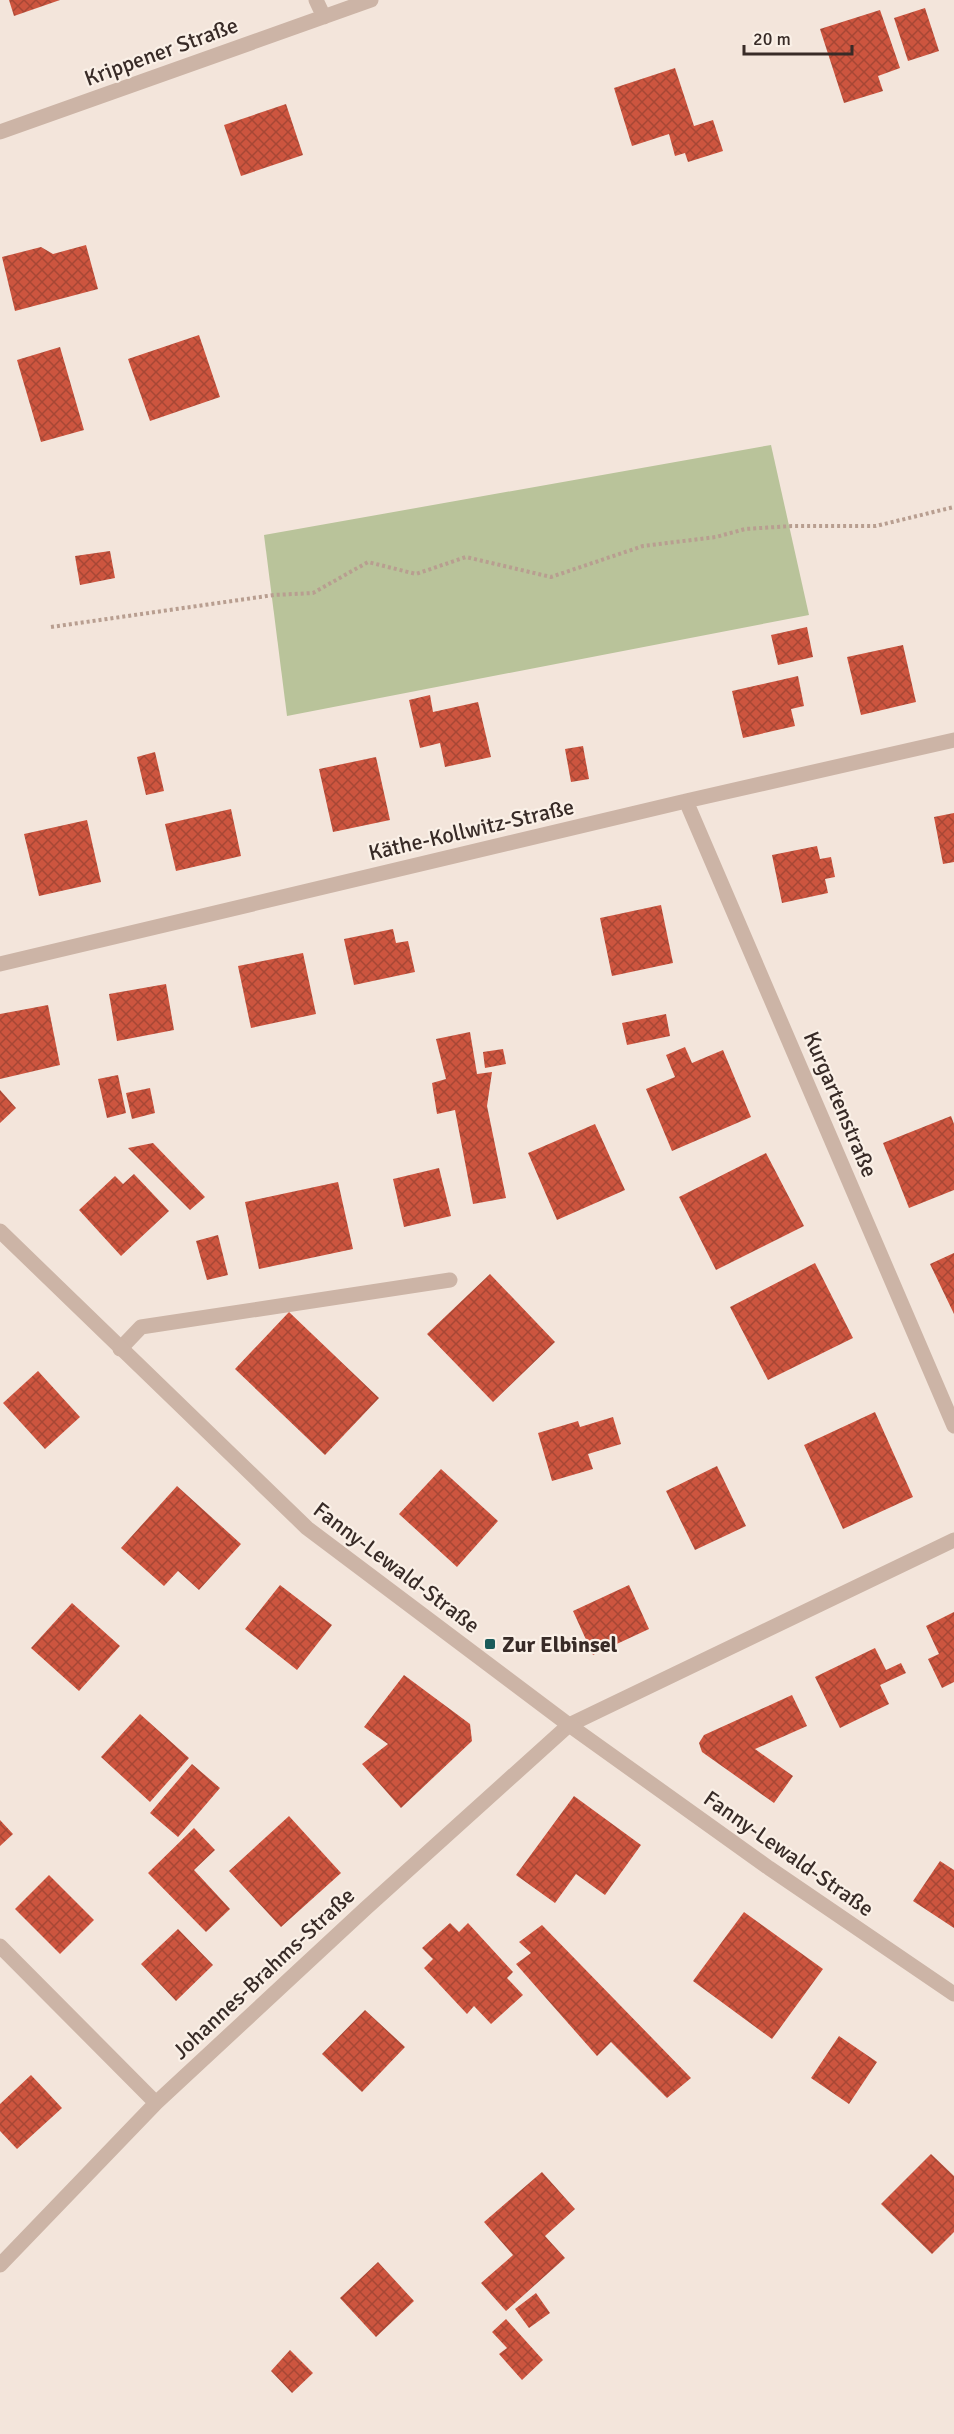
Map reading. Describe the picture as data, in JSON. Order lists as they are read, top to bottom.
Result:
{
  "streets": {
    "street": [
      "Krippener Straße",
      "Käthe-Kollwitz-Straße",
      "Kurgartenstraße",
      "Fanny-Lewald-Straße",
      "Johannes-Brahms-Straße"
    ]
  },
  "crossings": [
    ["Käthe-Kollwitz-Straße", "Kurgartenstraße"],
    ["Fanny-Lewald-Straße", "Johannes-Brahms-Straße"]
  ],
  "places": {
    "transit": ["Zur Elbinsel"]
  },
  "scale_bar": "20 m"
}
